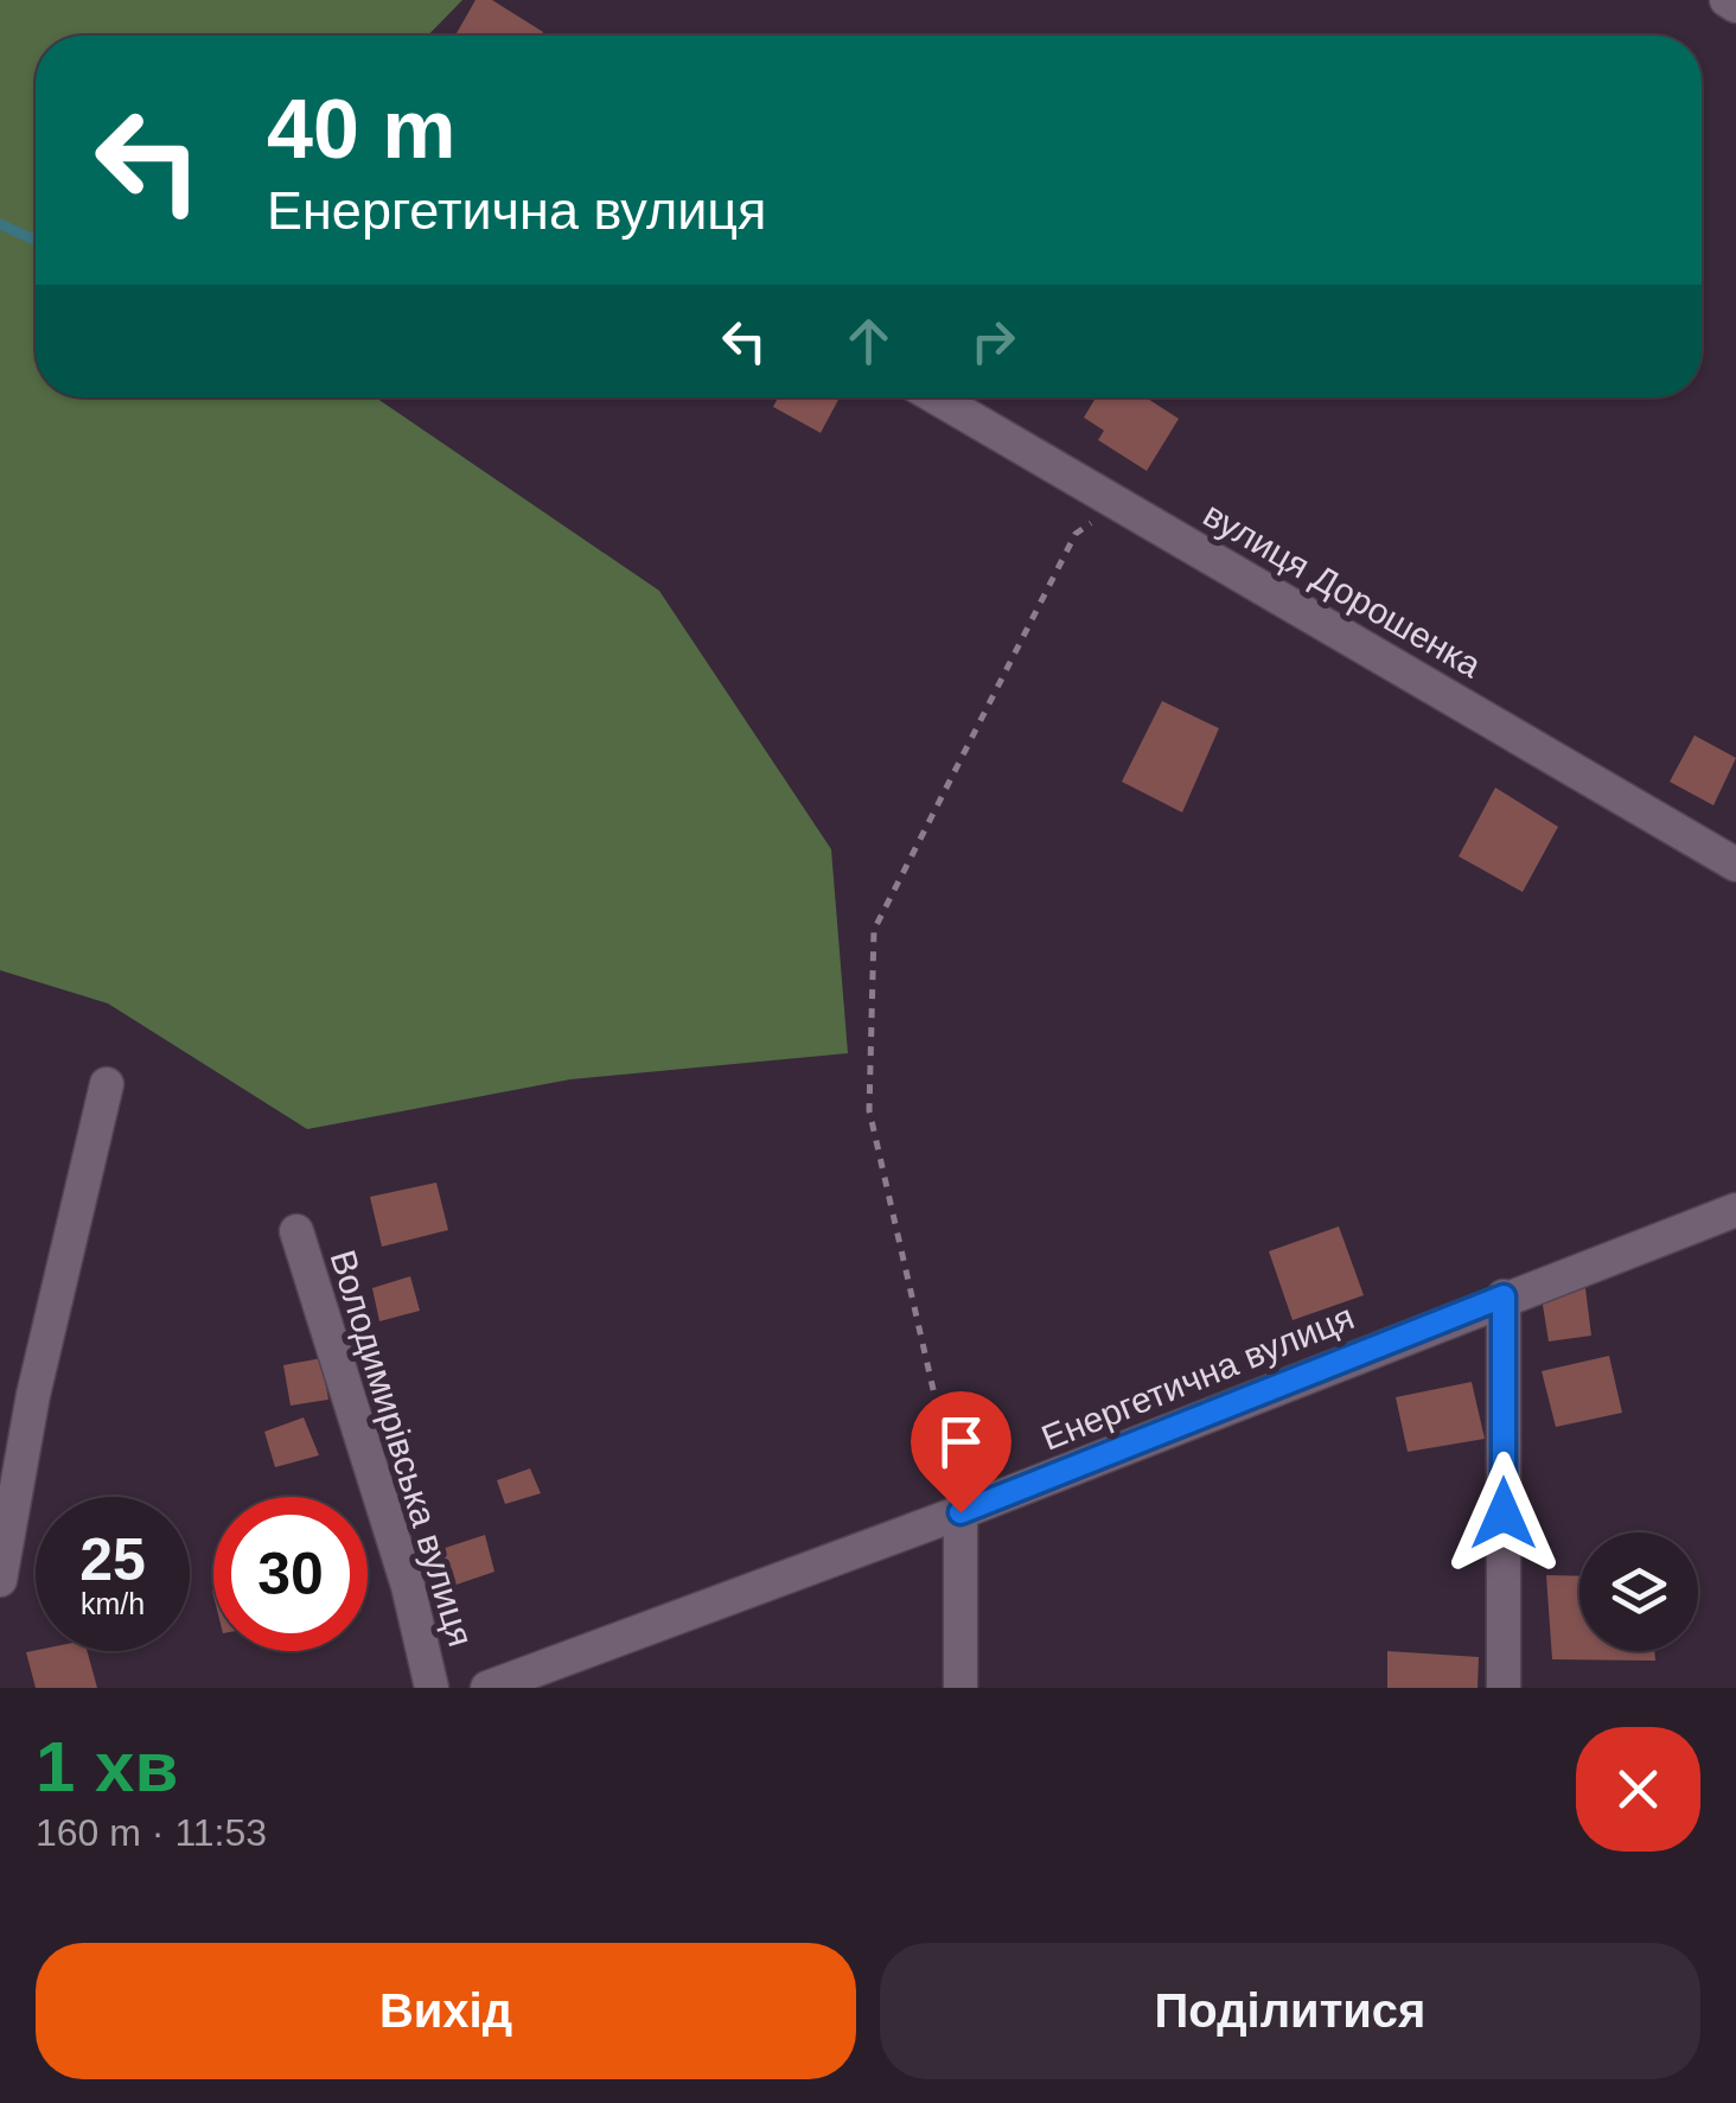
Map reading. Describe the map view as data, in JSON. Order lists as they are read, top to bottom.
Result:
{
  "streets": {
    "street": ["вулиця Дорошенка", "Енергетична вулиця", "Володимирівська вулиця"]
  },
  "page": {
    "turn": ["40 m", "Енергетична вулиця"],
    "speed": "25 km/h",
    "limit": "30",
    "heading": ["1 хв", "160 m · 11:53"],
    "buttons": ["Вихід", "Поділитися"]
  }
}
